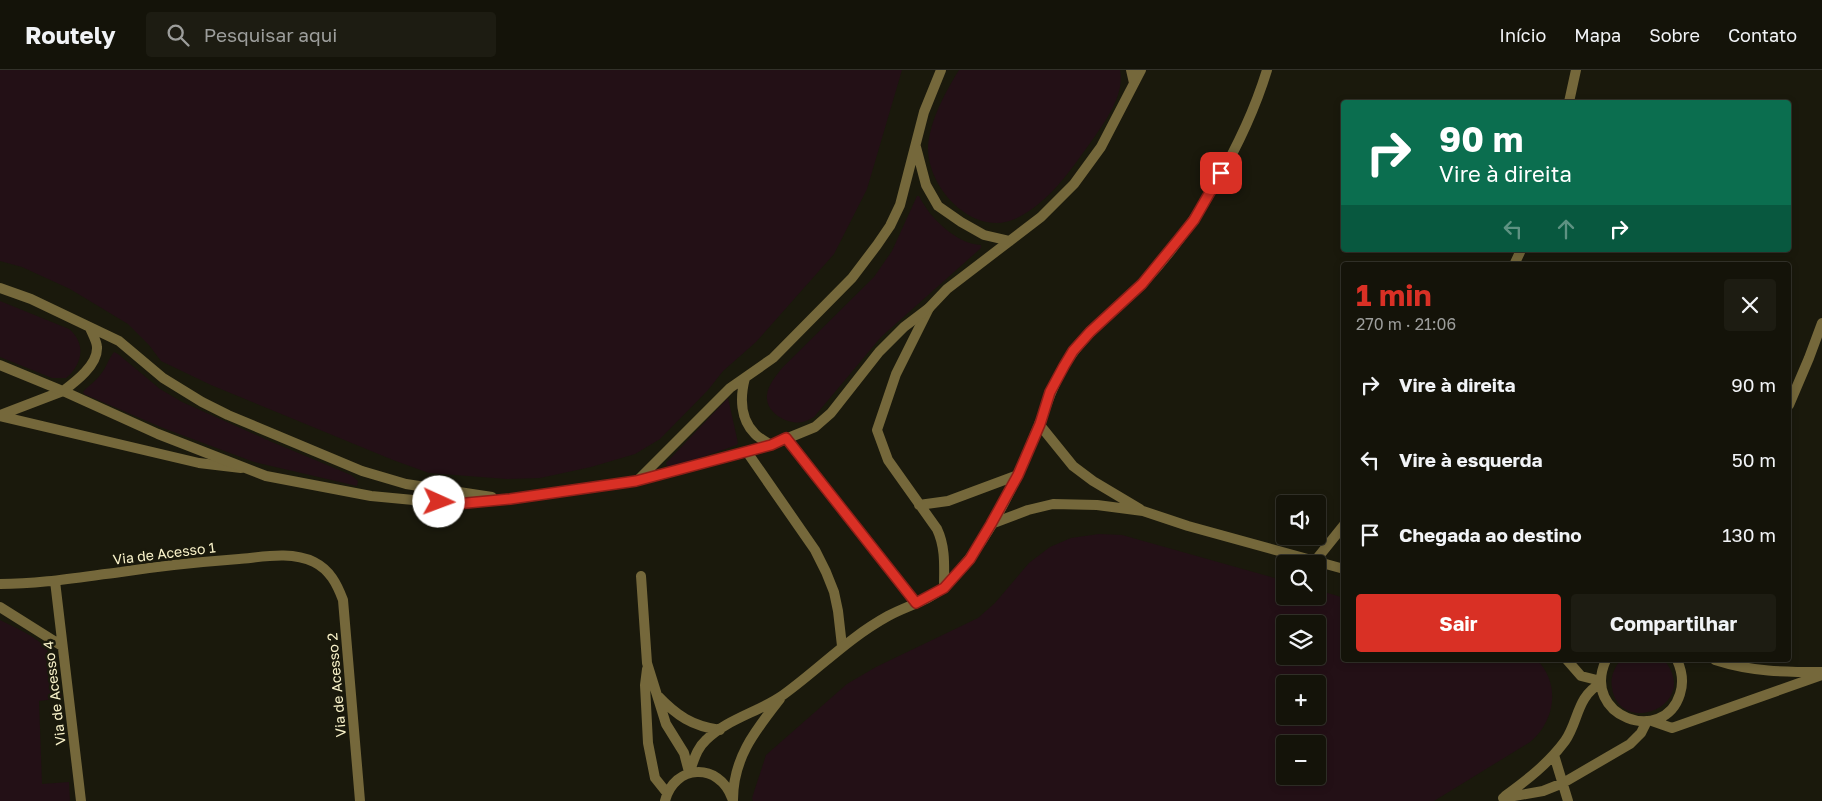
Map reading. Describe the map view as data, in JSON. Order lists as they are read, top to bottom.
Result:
{
  "streets": {
    "street": ["Via de Acesso 1", "Via de Acesso 2", "Via de Acesso 4"]
  },
  "crossings": [
    ["Via de Acesso 1", "Via de Acesso 2"],
    ["Via de Acesso 1", "Via de Acesso 4"]
  ],
  "page": {
    "header": "Routely",
    "search": "Pesquisar aqui",
    "nav": [
      "Início",
      "Mapa",
      "Sobre",
      "Contato"
    ],
    "turn": ["90 m", "Vire à direita"],
    "heading": ["1 min", "270 m · 21:06"],
    "list": [
      {
        "name": "Vire à direita",
        "value": "90 m"
      },
      {
        "name": "Vire à esquerda",
        "value": "50 m"
      },
      {
        "name": "Chegada ao destino",
        "value": "130 m"
      }
    ],
    "map_buttons": ["+", "−"],
    "buttons": ["Sair", "Compartilhar"]
  }
}
